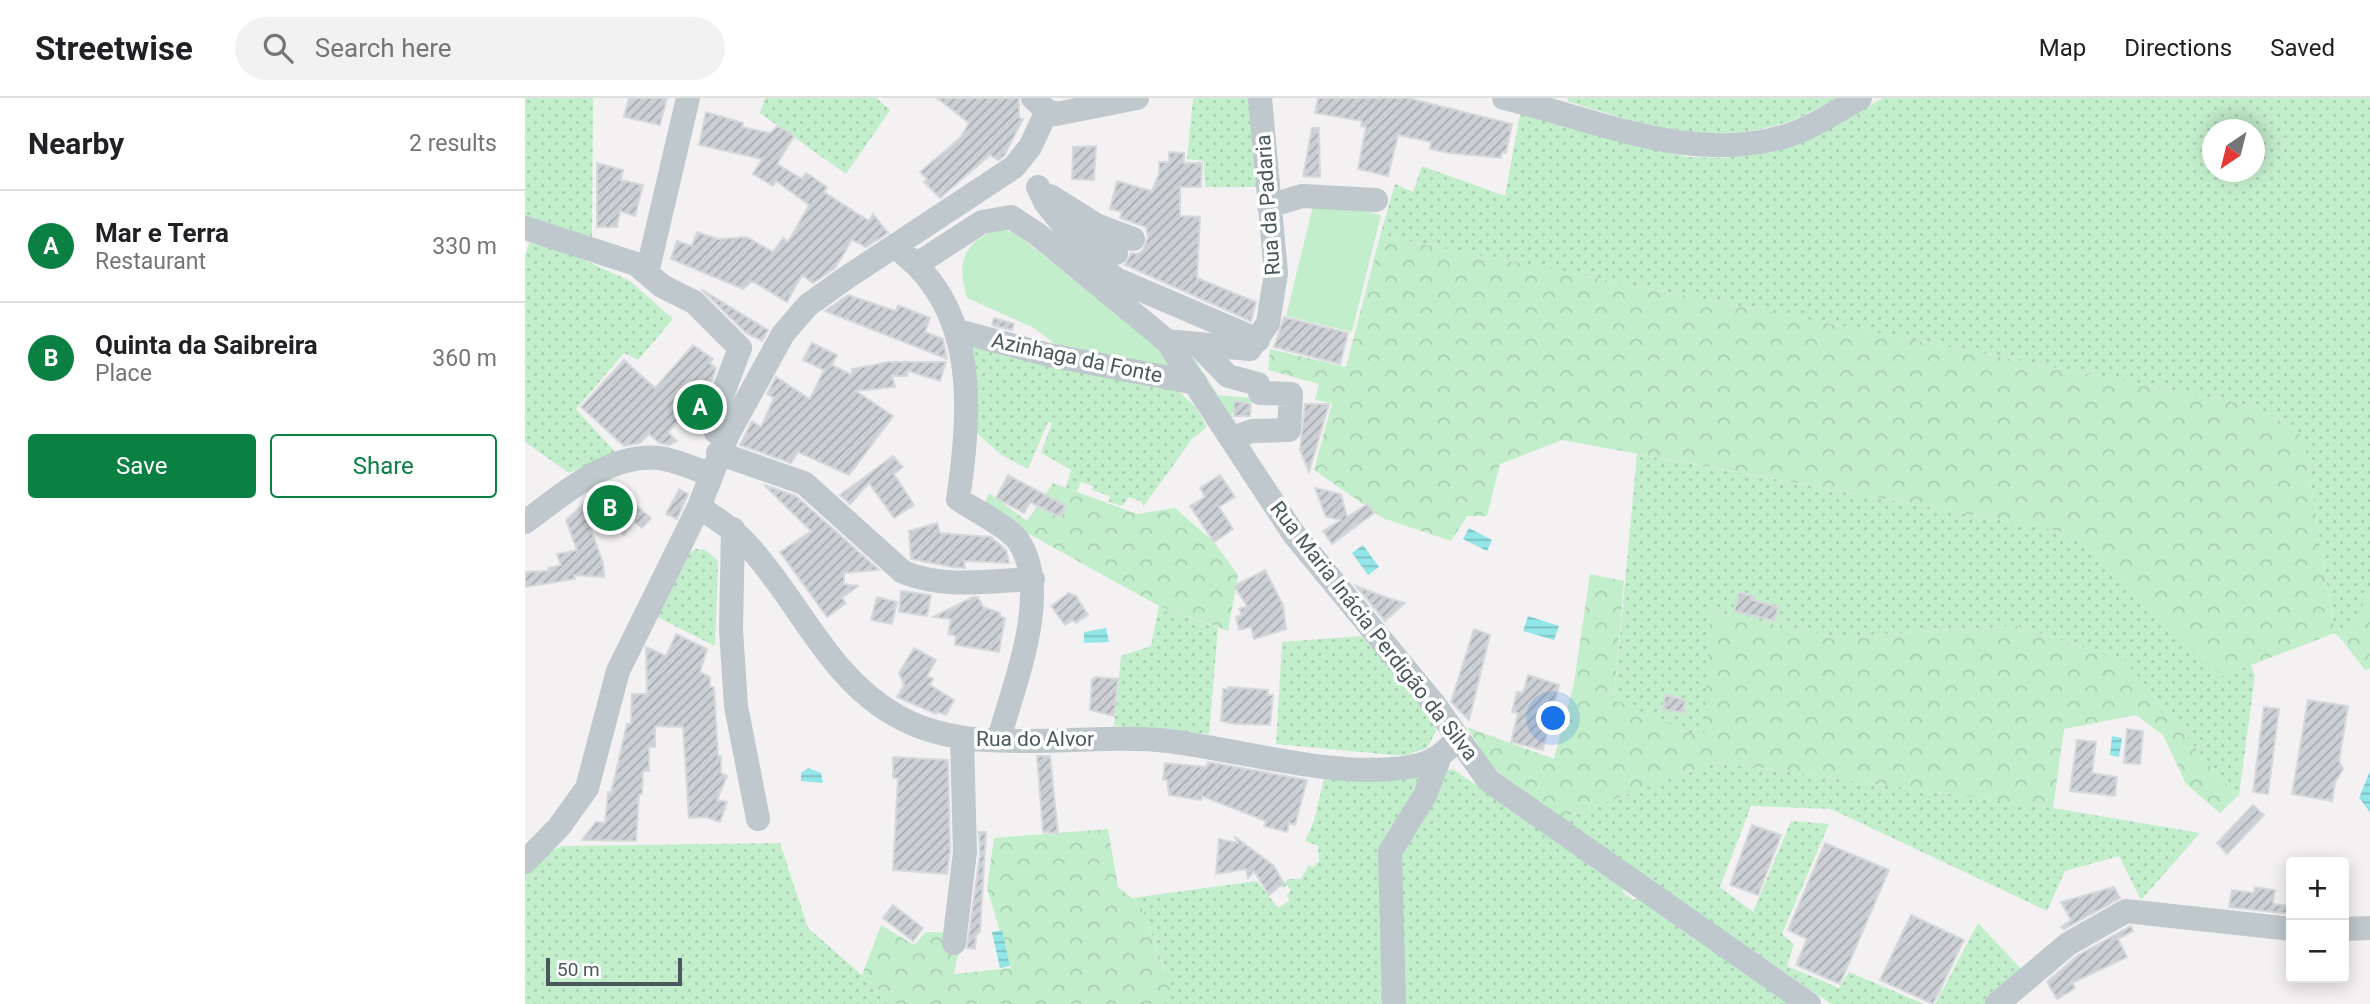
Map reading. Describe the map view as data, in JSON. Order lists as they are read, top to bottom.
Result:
{
  "streets": {
    "street": [
      "Rua da Padaria",
      "Azinhaga da Fonte",
      "Rua Maria Inácia Perdigão da Silva",
      "Rua do Alvor"
    ]
  },
  "crossings": [
    ["Azinhaga da Fonte", "Rua Maria Inácia Perdigão da Silva"]
  ],
  "scale_bar": "50 m",
  "north": "bottom left",
  "page": {
    "header": "Streetwise",
    "search": "Search here",
    "nav": ["Map", "Directions", "Saved"],
    "heading": ["Nearby", "2 results"],
    "list": [
      {
        "mark": "A",
        "name": "Mar e Terra",
        "note": "Restaurant",
        "value": "330 m"
      },
      {
        "mark": "B",
        "name": "Quinta da Saibreira",
        "note": "Place",
        "value": "360 m"
      }
    ],
    "pins": ["A", "B"],
    "buttons": ["Save", "Share"],
    "map_buttons": ["+", "−"],
    "scale": "50 m"
  }
}
